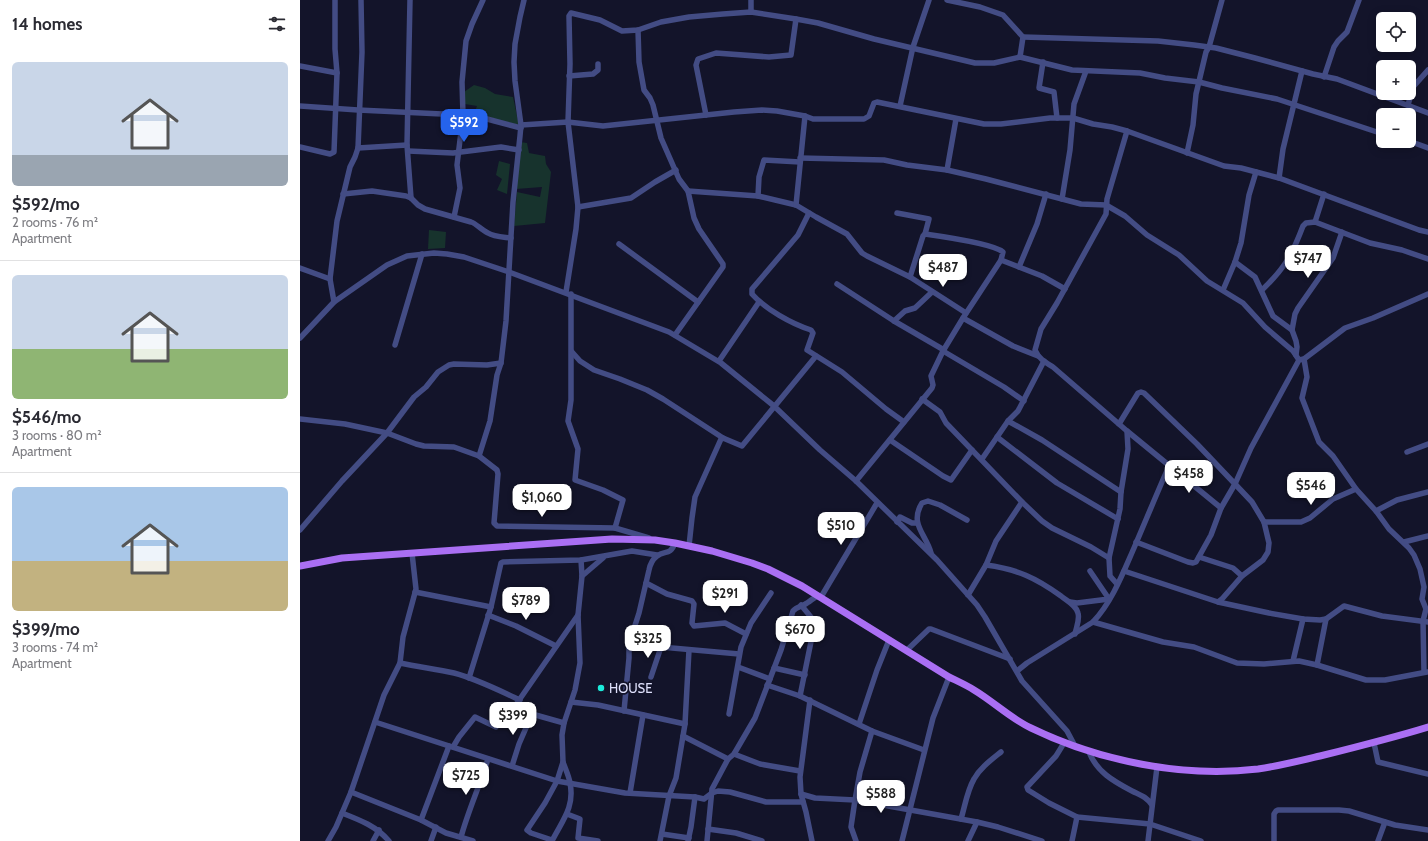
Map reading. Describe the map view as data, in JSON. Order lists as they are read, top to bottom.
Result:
{
  "places": ["HOUSE"],
  "page": {
    "heading": "14 homes",
    "map_buttons": ["+", "−"],
    "list": [
      {
        "name": "$592/mo",
        "note": "2 rooms · 76 m² · Apartment"
      },
      {
        "name": "$546/mo",
        "note": "3 rooms · 80 m² · Apartment"
      },
      {
        "name": "$399/mo",
        "note": "3 rooms · 74 m² · Apartment"
      }
    ],
    "price": [
      "$592",
      "$747",
      "$487",
      "$458",
      "$546",
      "$1,060",
      "$510",
      "$291",
      "$789",
      "$670",
      "$325",
      "$399",
      "$725",
      "$588"
    ]
  }
}
